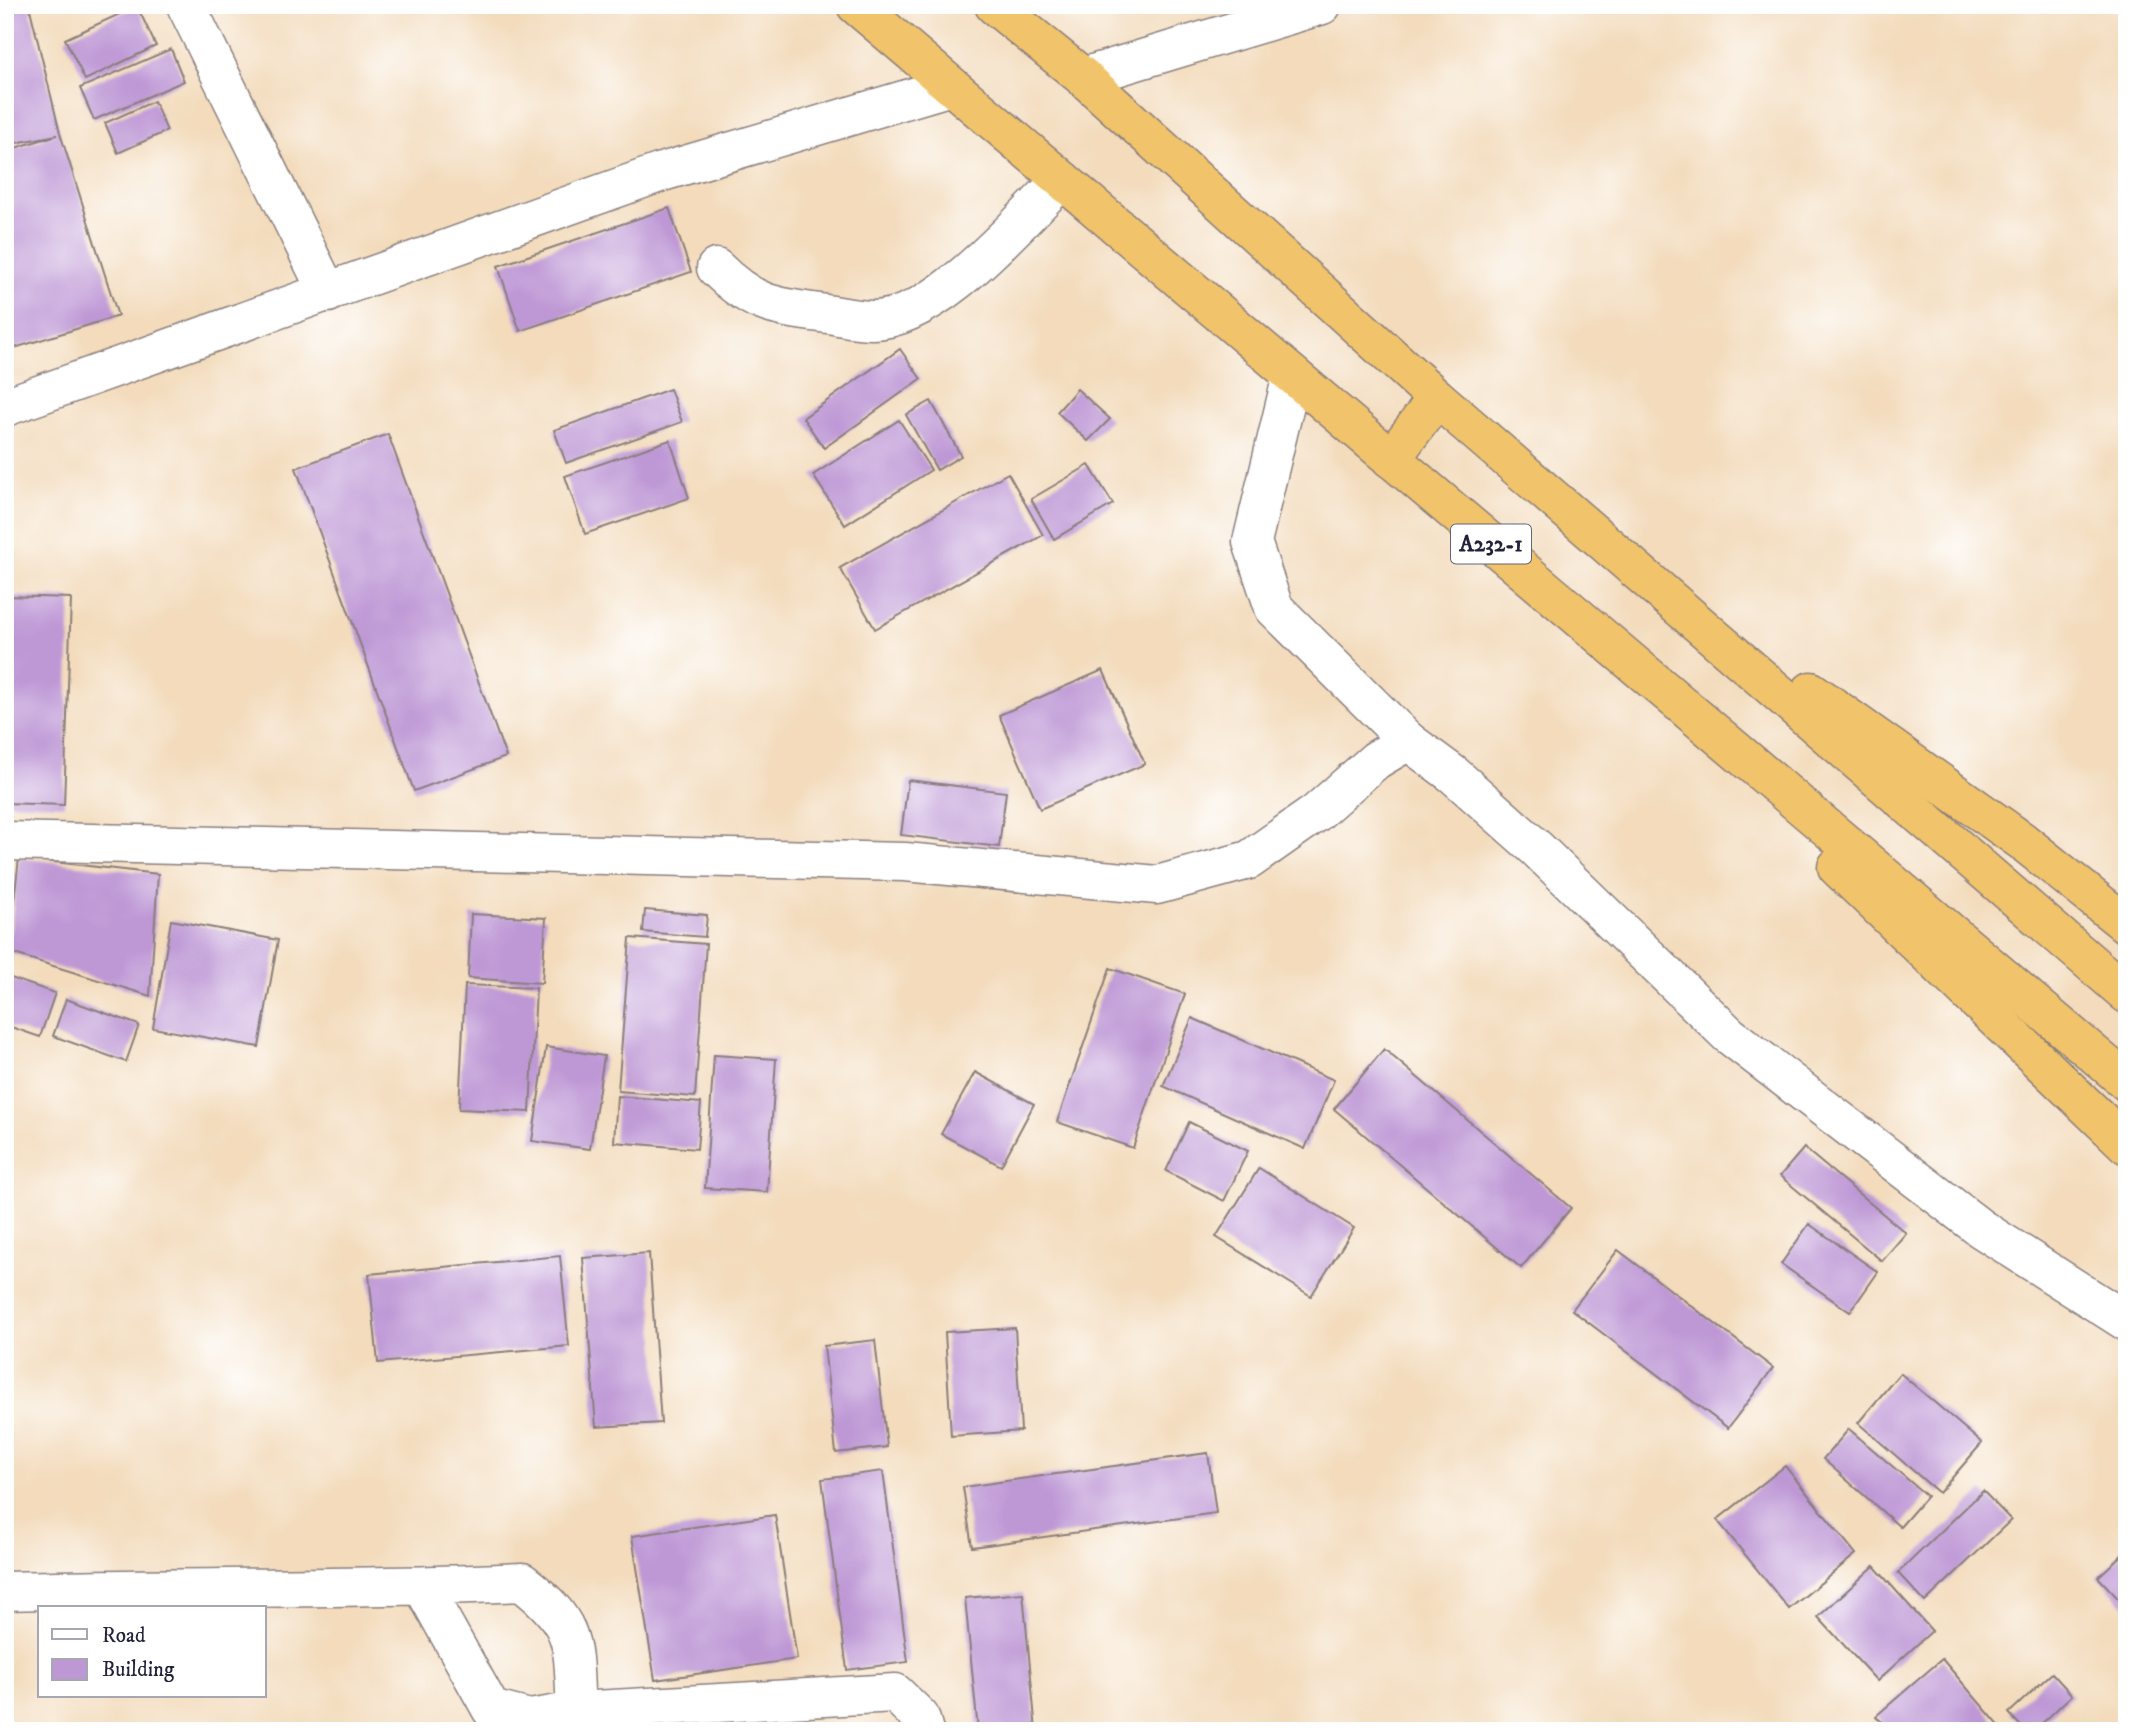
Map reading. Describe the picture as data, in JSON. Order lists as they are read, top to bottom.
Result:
{
  "streets": {
    "highway": ["A232-1"]
  },
  "legend": ["Road", "Building"]
}
